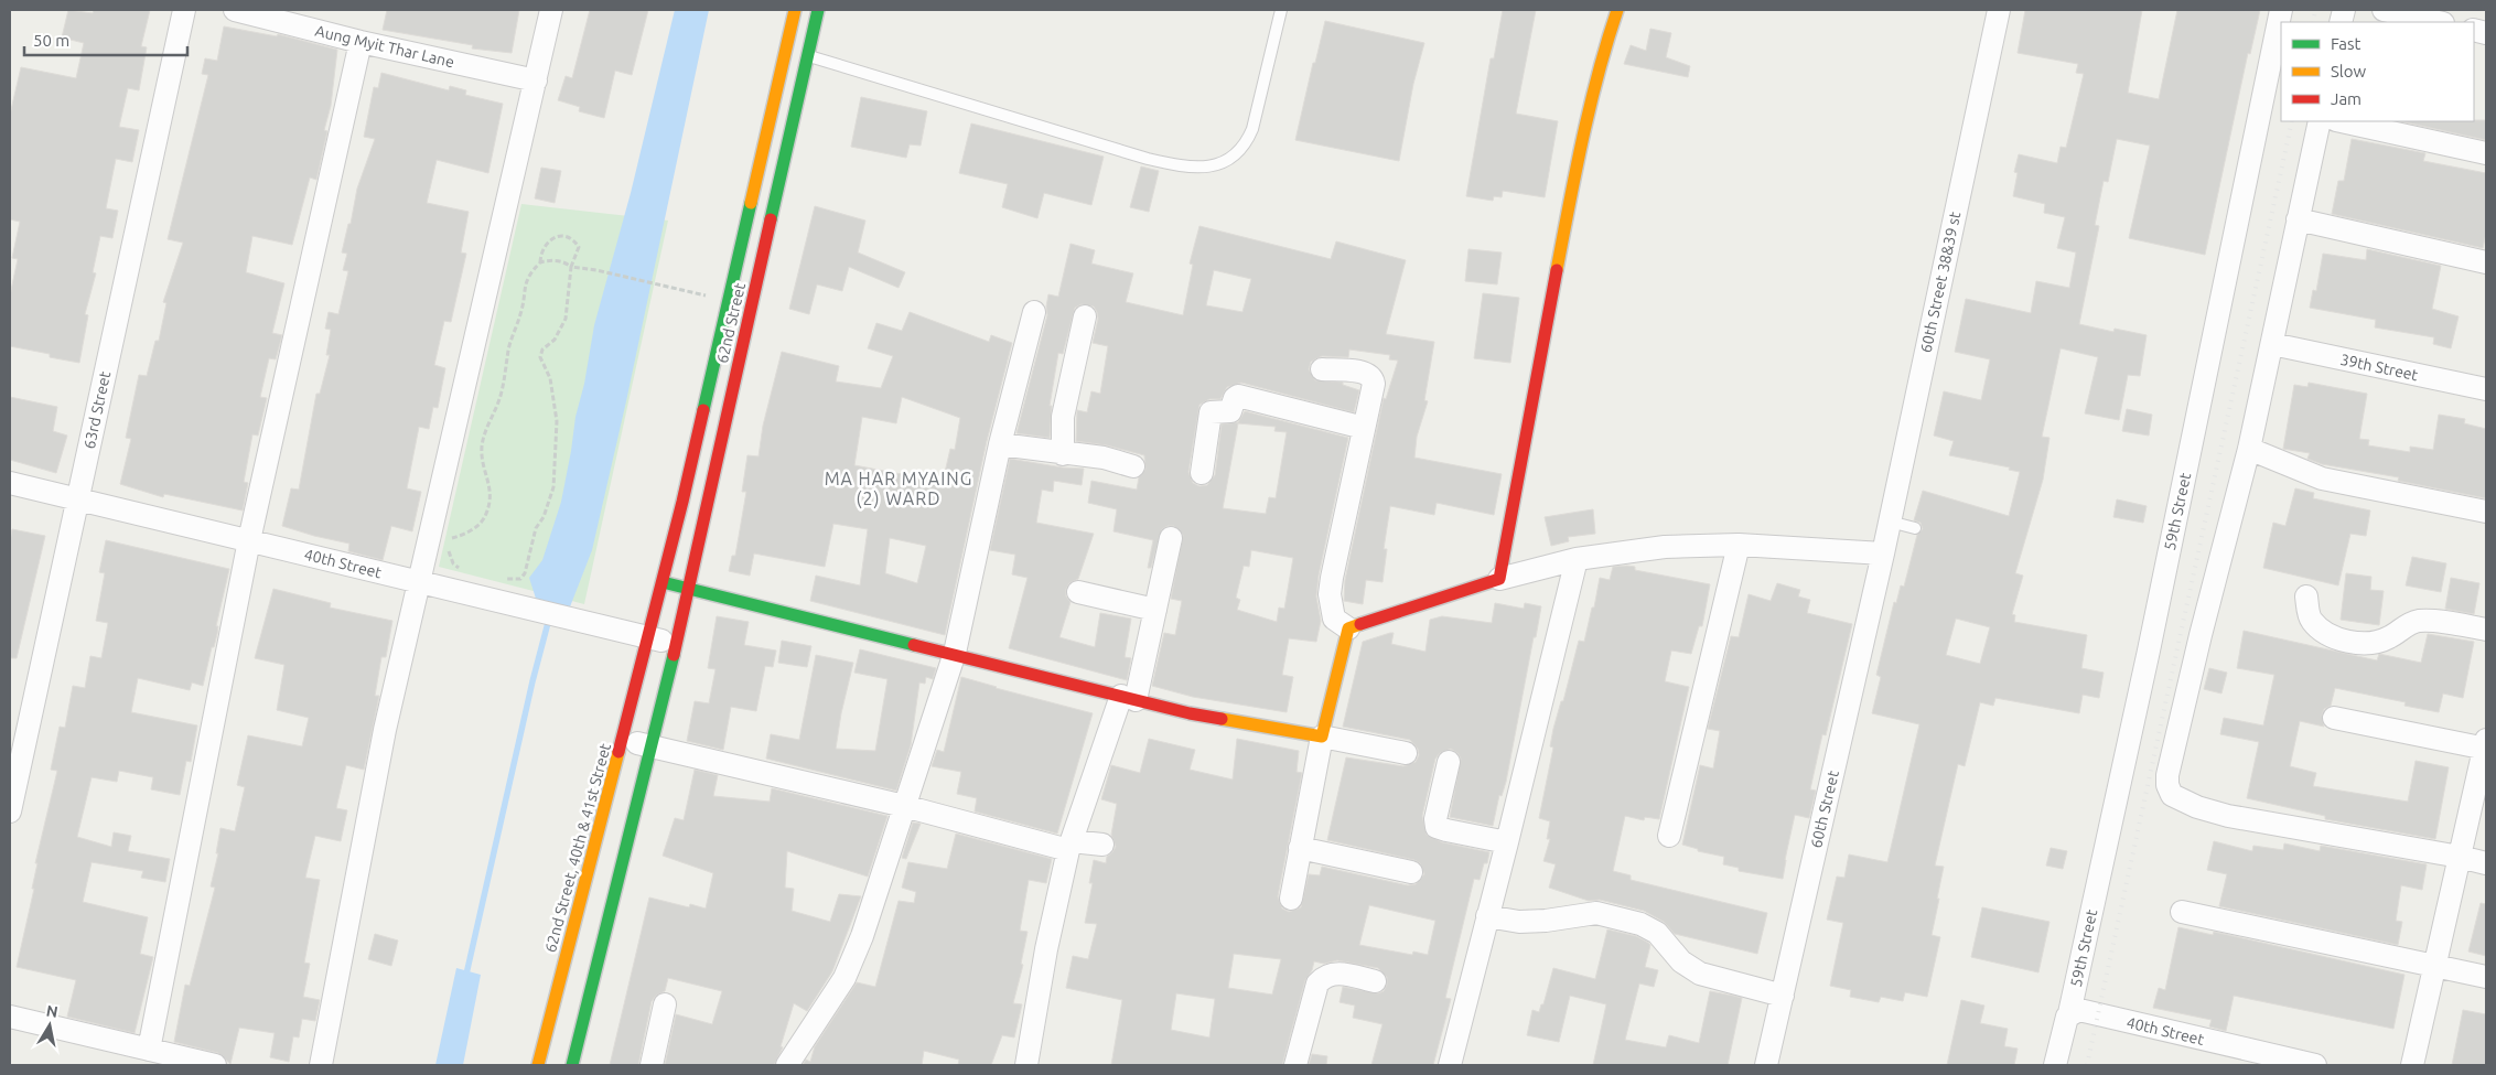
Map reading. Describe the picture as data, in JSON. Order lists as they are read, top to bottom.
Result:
{
  "streets": {
    "main road": ["62nd Street", "62nd Street, 40th & 41st Street"],
    "street": [
      "Aung Myit Thar Lane",
      "60th Street 38&39 st",
      "39th Street",
      "63rd Street",
      "59th Street",
      "40th Street",
      "60th Street"
    ]
  },
  "crossings": [
    ["60th Street 38&39 st", "60th Street"],
    ["62nd Street", "40th Street"],
    ["62nd Street", "62nd Street, 40th & 41st Street"],
    ["63rd Street", "40th Street"],
    ["59th Street", "40th Street"],
    ["40th Street", "62nd Street, 40th & 41st Street"]
  ],
  "districts": ["MA HAR MYAING (2) WARD"],
  "legend": ["Fast", "Slow", "Jam"],
  "scale_bar": "50 m",
  "north": "top"
}
